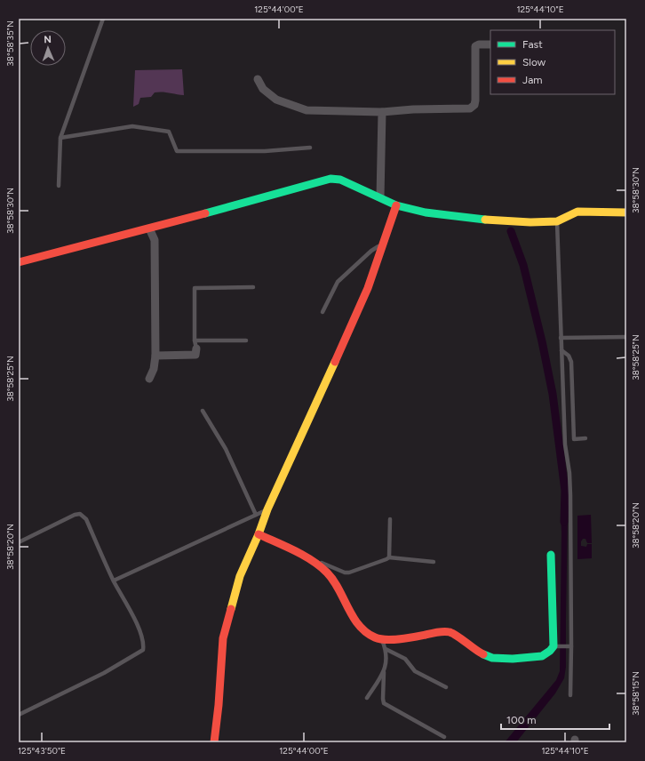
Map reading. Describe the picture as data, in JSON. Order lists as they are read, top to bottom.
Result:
{
  "legend": ["Fast", "Slow", "Jam"],
  "scale_bar": "100 m",
  "north": "top",
  "coordinates": [
    "125°44'00\"E",
    "125°44'10\"E",
    "38°58'35\"N",
    "38°58'30\"N",
    "38°58'25\"N",
    "38°58'20\"N",
    "38°58'15\"N",
    "125°43'50\"E"
  ]
}
